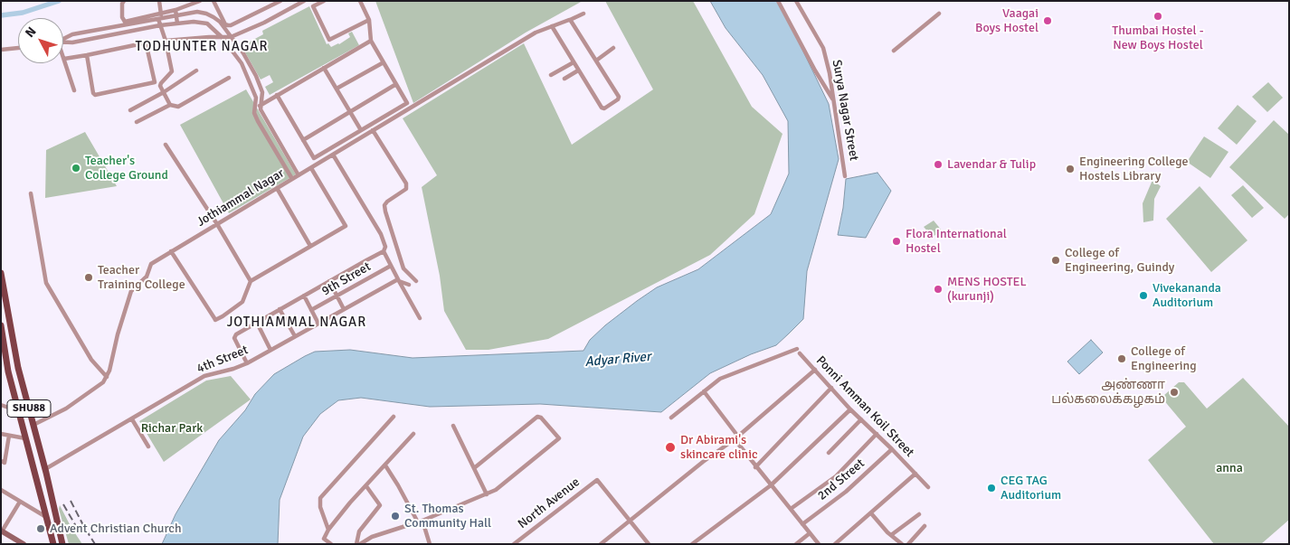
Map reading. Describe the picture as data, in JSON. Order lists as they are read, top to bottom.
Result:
{
  "streets": {
    "main road": ["SHU88"],
    "street": [
      "Surya Nagar Street",
      "Jothiammal Nagar",
      "9th Street",
      "4th Street",
      "Ponni Amman Koil Street",
      "2nd Street",
      "North Avenue"
    ]
  },
  "crossings": [
    ["4th Street", "SHU88"],
    ["Ponni Amman Koil Street", "2nd Street"]
  ],
  "districts": ["TODHUNTER NAGAR", "JOTHIAMMAL NAGAR"],
  "water": ["Adyar River"],
  "parks": ["Richar Park", "anna"],
  "places": [
    "Thumbai Hostel - New Boys Hostel",
    "Vaagai Boys Hostel",
    "Lavendar & Tulip",
    "Teacher's College Ground",
    "Engineering College Hostels Library",
    "Flora International Hostel",
    "College of Engineering, Guindy",
    "Teacher Training College",
    "MENS HOSTEL (kurunji)",
    "Vivekananda Auditorium",
    "College of Engineering",
    "அண்ணா பல்கலைக்கழகம்",
    "Dr Abirami's skincare clinic",
    "CEG TAG Auditorium",
    "St. Thomas Community Hall",
    "Advent Christian Church"
  ],
  "north": "top left"
}
